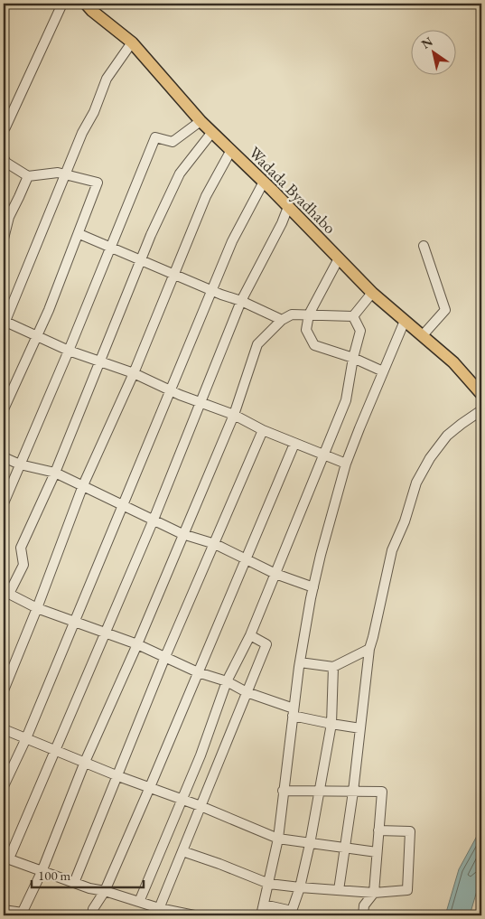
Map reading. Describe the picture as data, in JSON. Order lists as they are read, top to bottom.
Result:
{
  "streets": {
    "main road": ["Wadada Byadhabo"]
  },
  "scale_bar": "100 m",
  "north": "top left"
}
